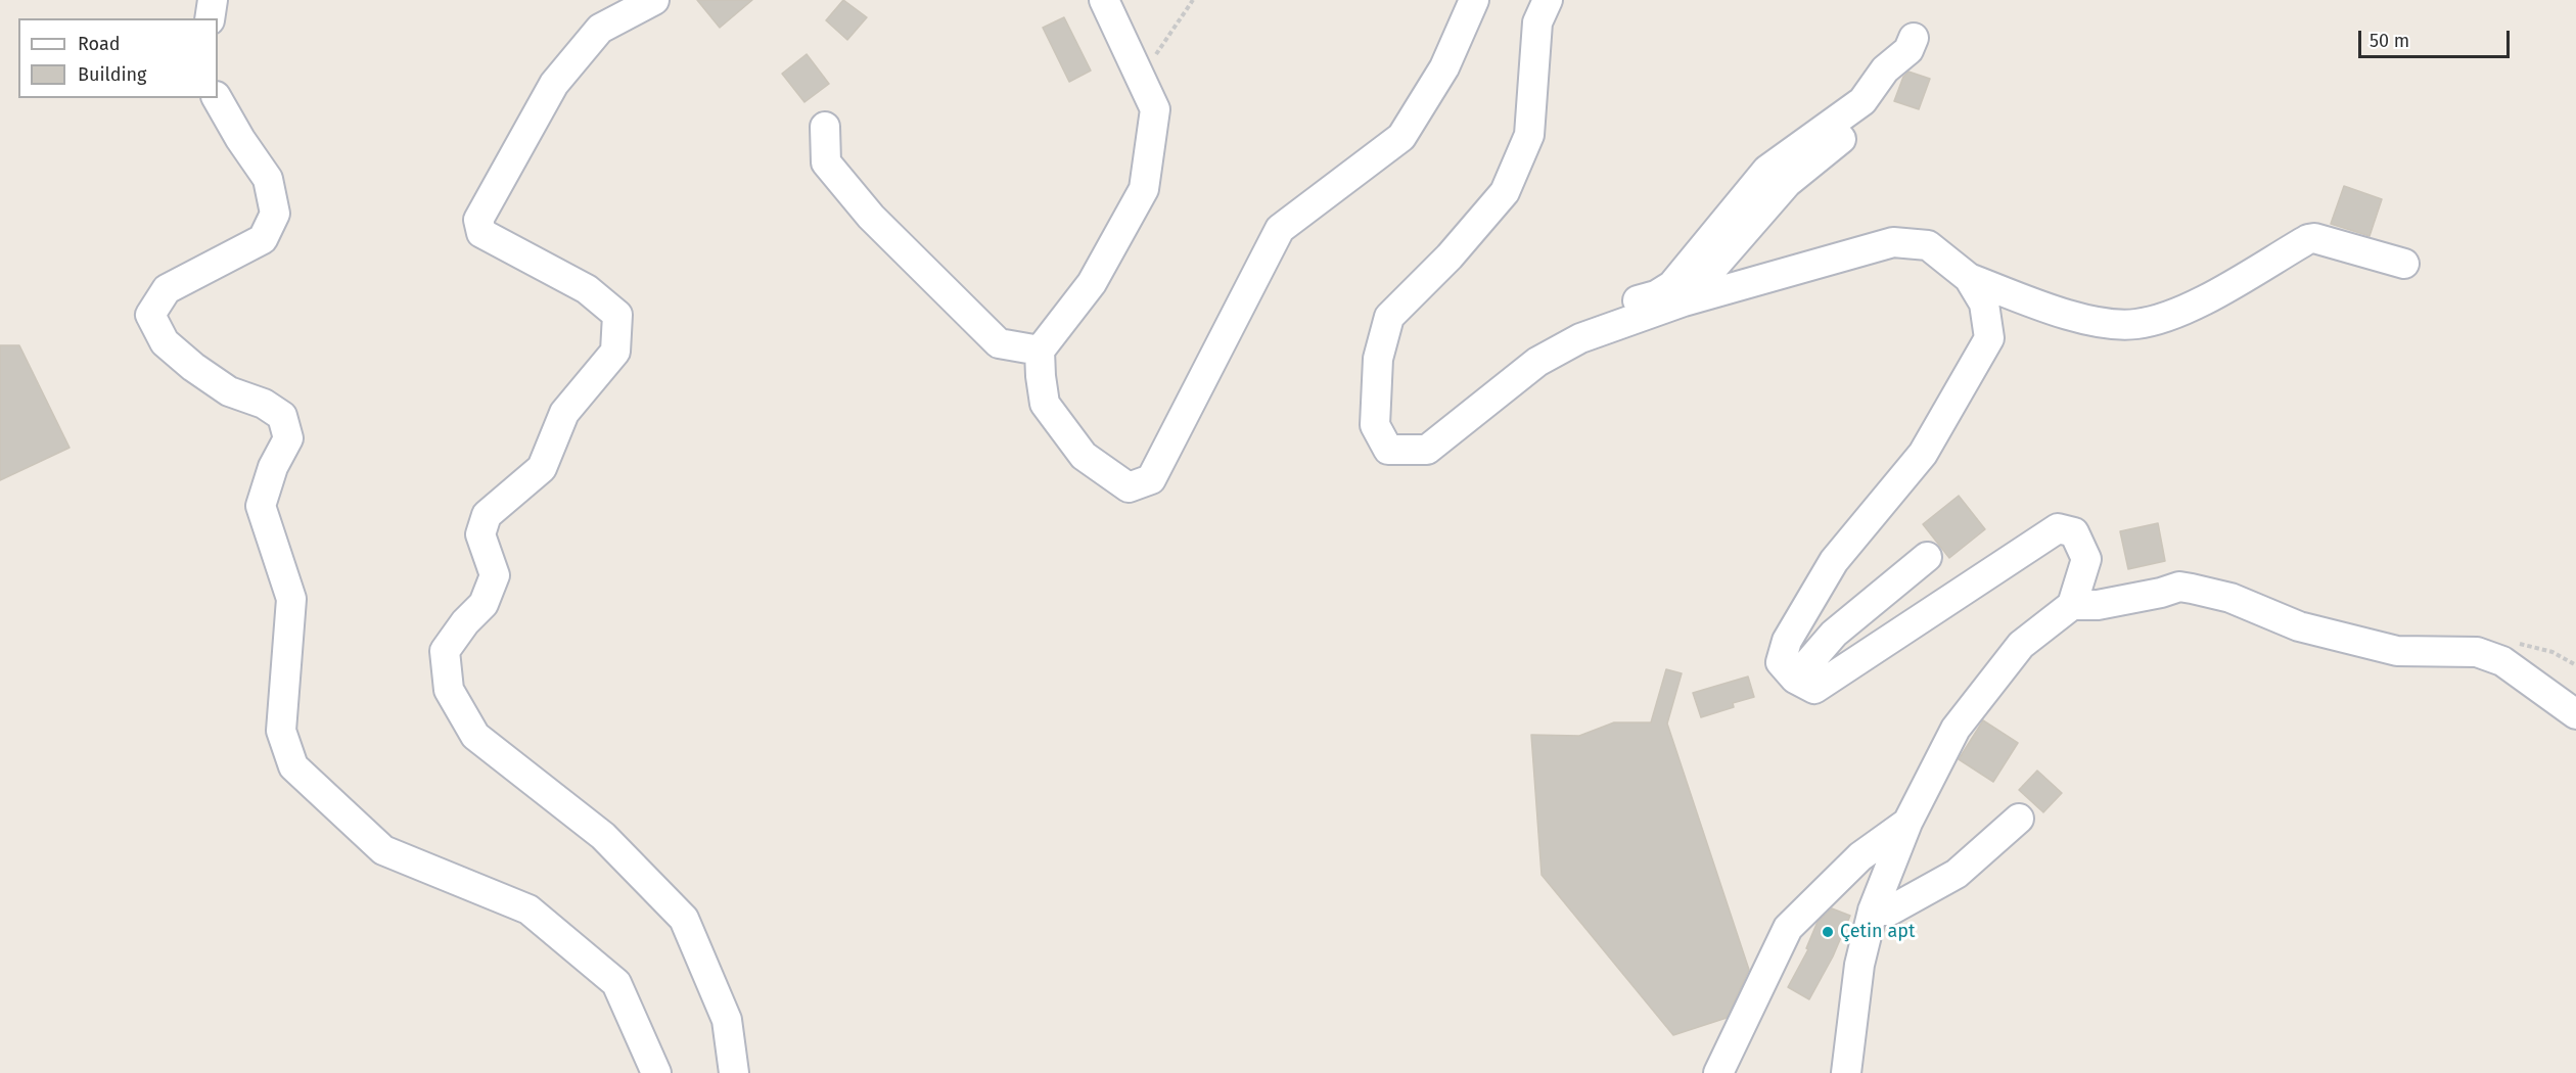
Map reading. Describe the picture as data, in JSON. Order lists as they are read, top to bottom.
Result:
{
  "places": ["Çetin apt"],
  "legend": ["Road", "Building"],
  "scale_bar": "50 m"
}
